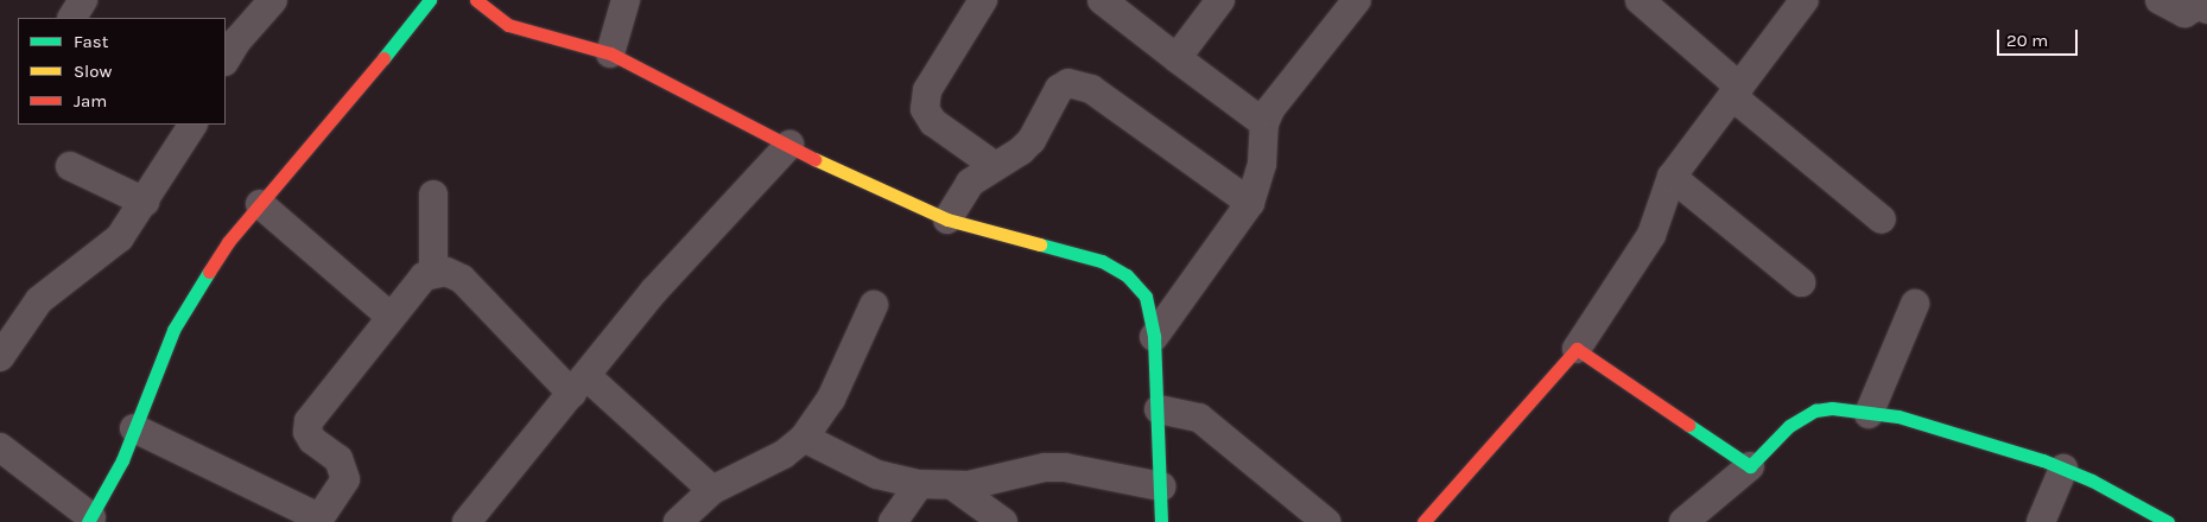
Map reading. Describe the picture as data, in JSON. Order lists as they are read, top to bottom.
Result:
{
  "legend": ["Fast", "Slow", "Jam"],
  "scale_bar": "20 m"
}
